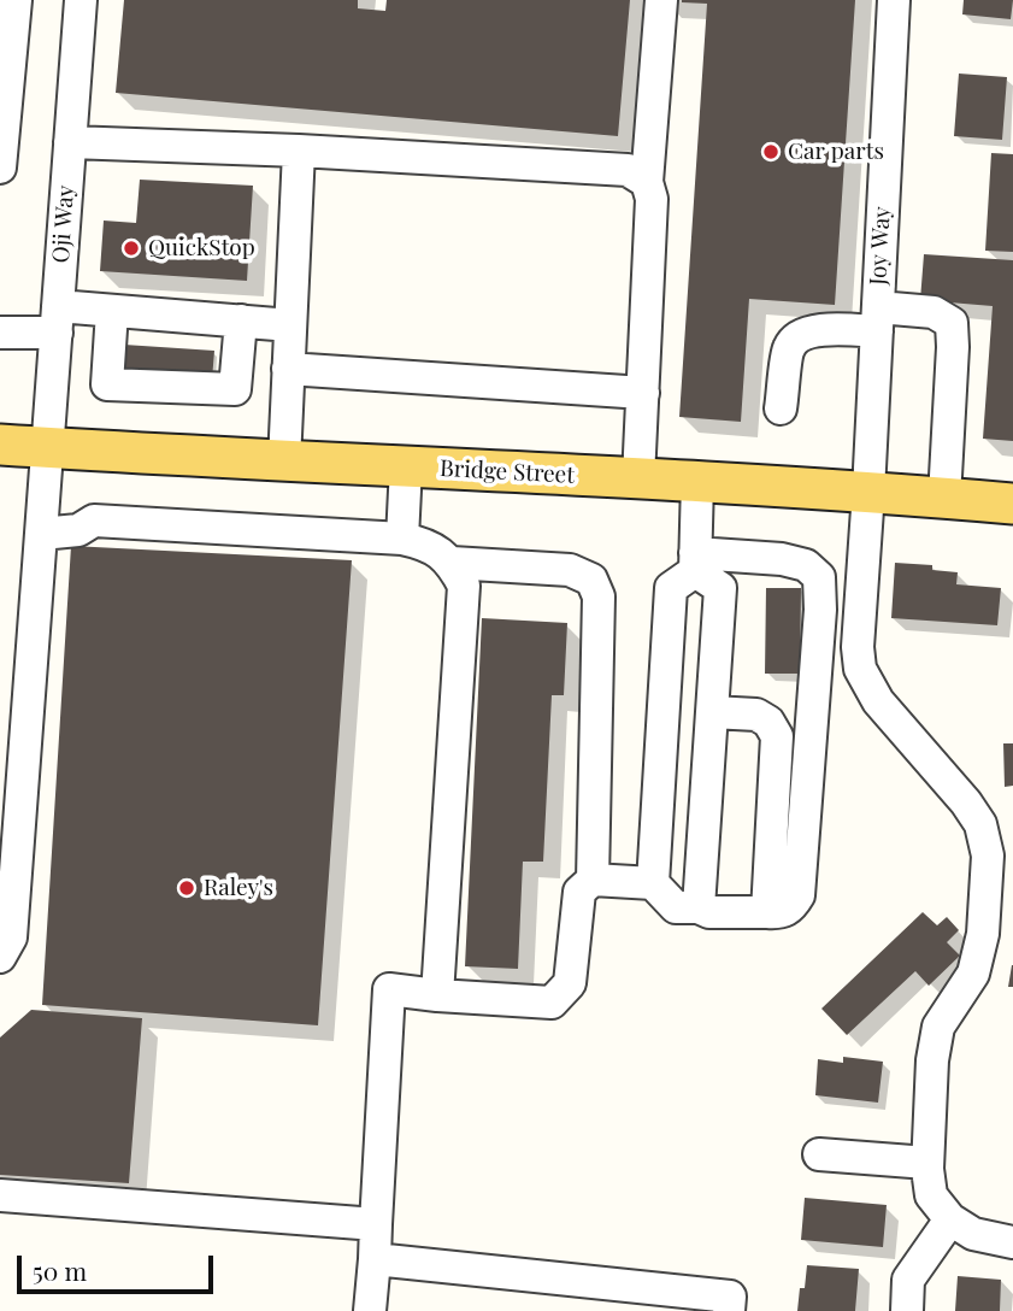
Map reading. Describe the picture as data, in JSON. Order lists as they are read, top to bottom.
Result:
{
  "streets": {
    "main road": ["Bridge Street"],
    "street": ["Oji Way", "Joy Way"]
  },
  "crossings": [
    ["Oji Way", "Bridge Street"],
    ["Joy Way", "Bridge Street"]
  ],
  "places": ["Car parts", "QuickStop", "Raley's"],
  "scale_bar": "50 m"
}
